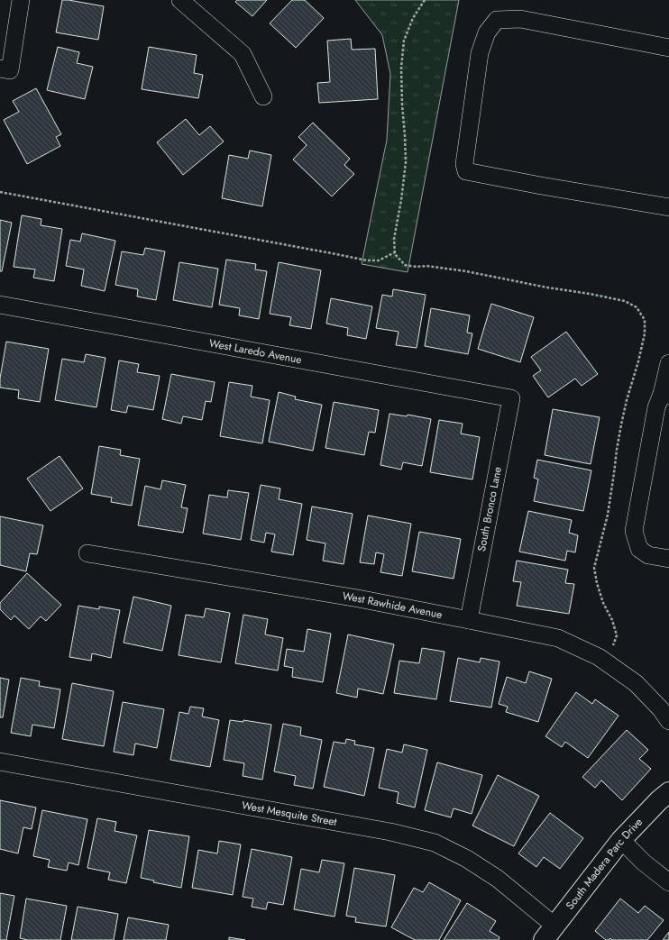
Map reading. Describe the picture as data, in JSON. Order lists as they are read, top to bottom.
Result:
{
  "streets": {
    "street": [
      "West Laredo Avenue",
      "South Bronco Lane",
      "West Rawhide Avenue",
      "West Mesquite Street",
      "South Madera Parc Drive"
    ]
  },
  "crossings": [
    ["West Laredo Avenue", "South Bronco Lane"],
    ["South Bronco Lane", "West Rawhide Avenue"],
    ["West Mesquite Street", "South Madera Parc Drive"]
  ]
}
